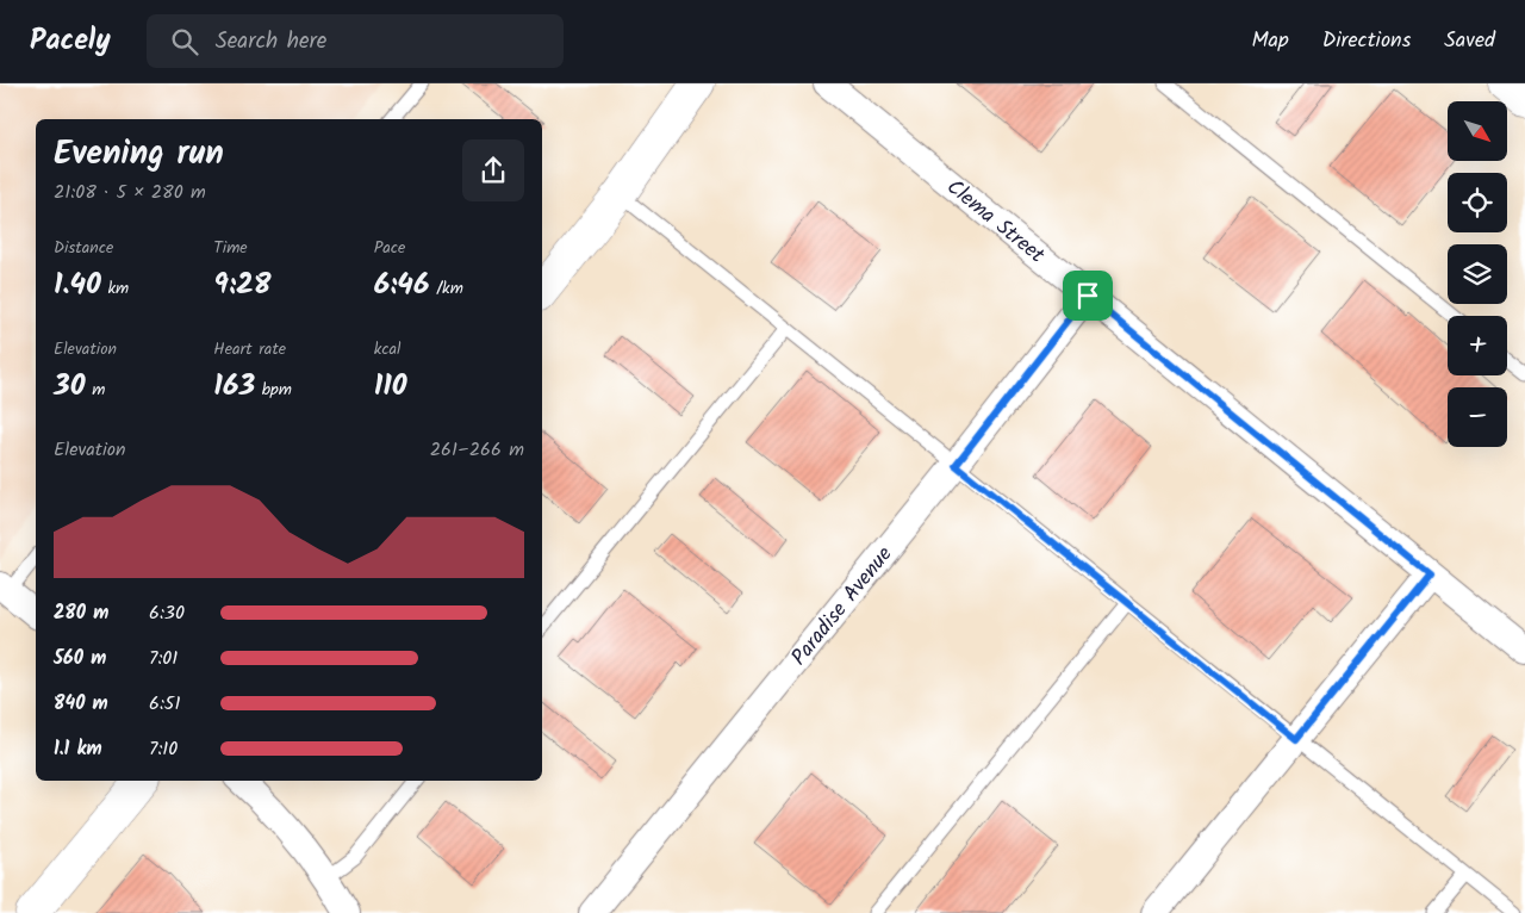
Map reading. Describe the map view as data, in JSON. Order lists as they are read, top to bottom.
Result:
{
  "streets": {
    "street": ["Clema Street", "Paradise Avenue"]
  },
  "crossings": [
    ["Clema Street", "Paradise Avenue"]
  ],
  "north": "bottom right",
  "page": {
    "header": "Pacely",
    "search": "Search here",
    "nav": ["Map", "Directions", "Saved"],
    "map_buttons": ["+", "−"],
    "heading": ["Evening run", "21:08 · 5 × 280 m"],
    "stats": [
      ["Distance", "1.40 km"],
      ["Time", "9:28"],
      ["Pace", "6:46 /km"],
      ["Elevation", "30 m"],
      ["Heart rate", "163 bpm"],
      ["kcal", "110"]
    ],
    "chart": ["Elevation", "261–266 m"],
    "list": [
      {
        "name": "280 m",
        "note": "6:30"
      },
      {
        "name": "560 m",
        "note": "7:01"
      },
      {
        "name": "840 m",
        "note": "6:51"
      },
      {
        "name": "1.1 km",
        "note": "7:10"
      }
    ]
  }
}
